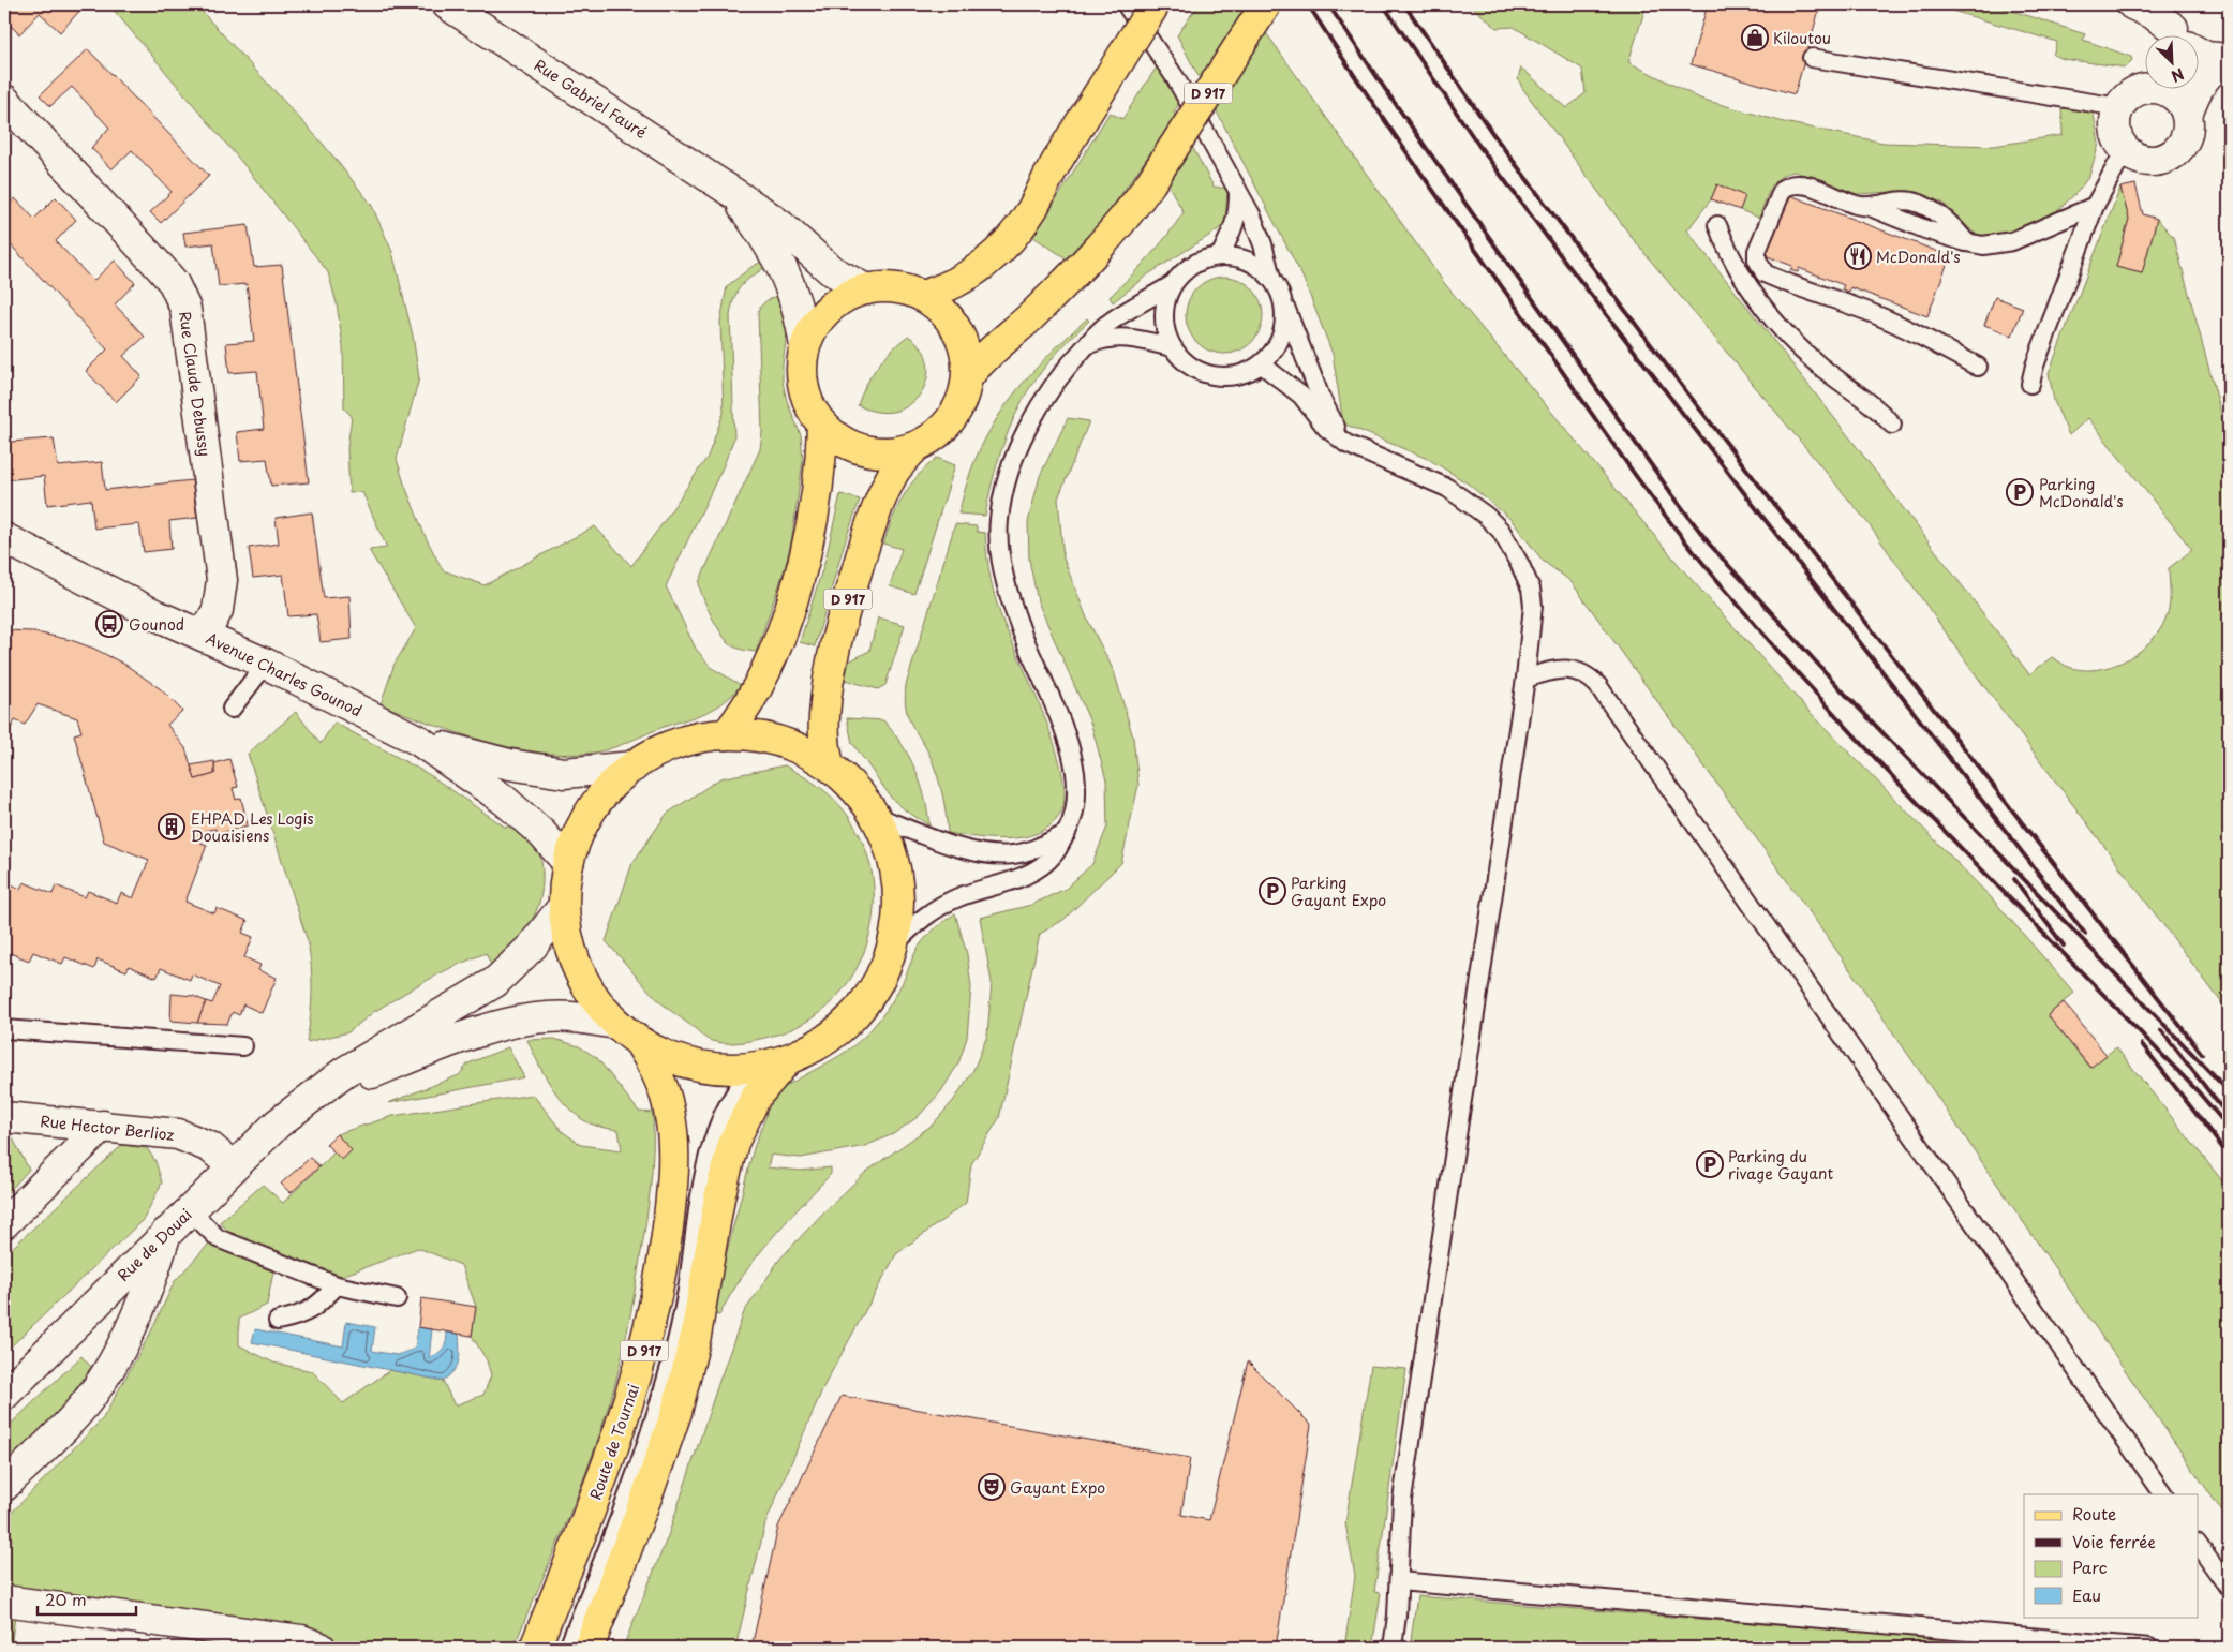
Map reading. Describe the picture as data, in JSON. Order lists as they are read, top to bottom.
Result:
{
  "streets": {
    "main road": ["D 917", "Route de Tournai"],
    "street": [
      "Rue Gabriel Fauré",
      "Rue Claude Debussy",
      "Avenue Charles Gounod",
      "Rue Hector Berlioz",
      "Rue de Douai"
    ]
  },
  "crossings": [
    ["D 917", "Rue Gabriel Fauré"],
    ["Rue Claude Debussy", "Avenue Charles Gounod"],
    ["Rue Hector Berlioz", "Rue de Douai"]
  ],
  "places": {
    "shop": ["Kiloutou"],
    "restaurant": ["McDonald's"],
    "parking": ["Parking McDonald's", "Parking Gayant Expo", "Parking du rivage Gayant"],
    "bus stop": ["Gounod"],
    "building": ["EHPAD Les Logis Douaisiens"],
    "theatre": ["Gayant Expo"]
  },
  "legend": [
    "Route",
    "Voie ferrée",
    "Parc",
    "Eau"
  ],
  "scale_bar": "20 m",
  "north": "bottom right"
}
